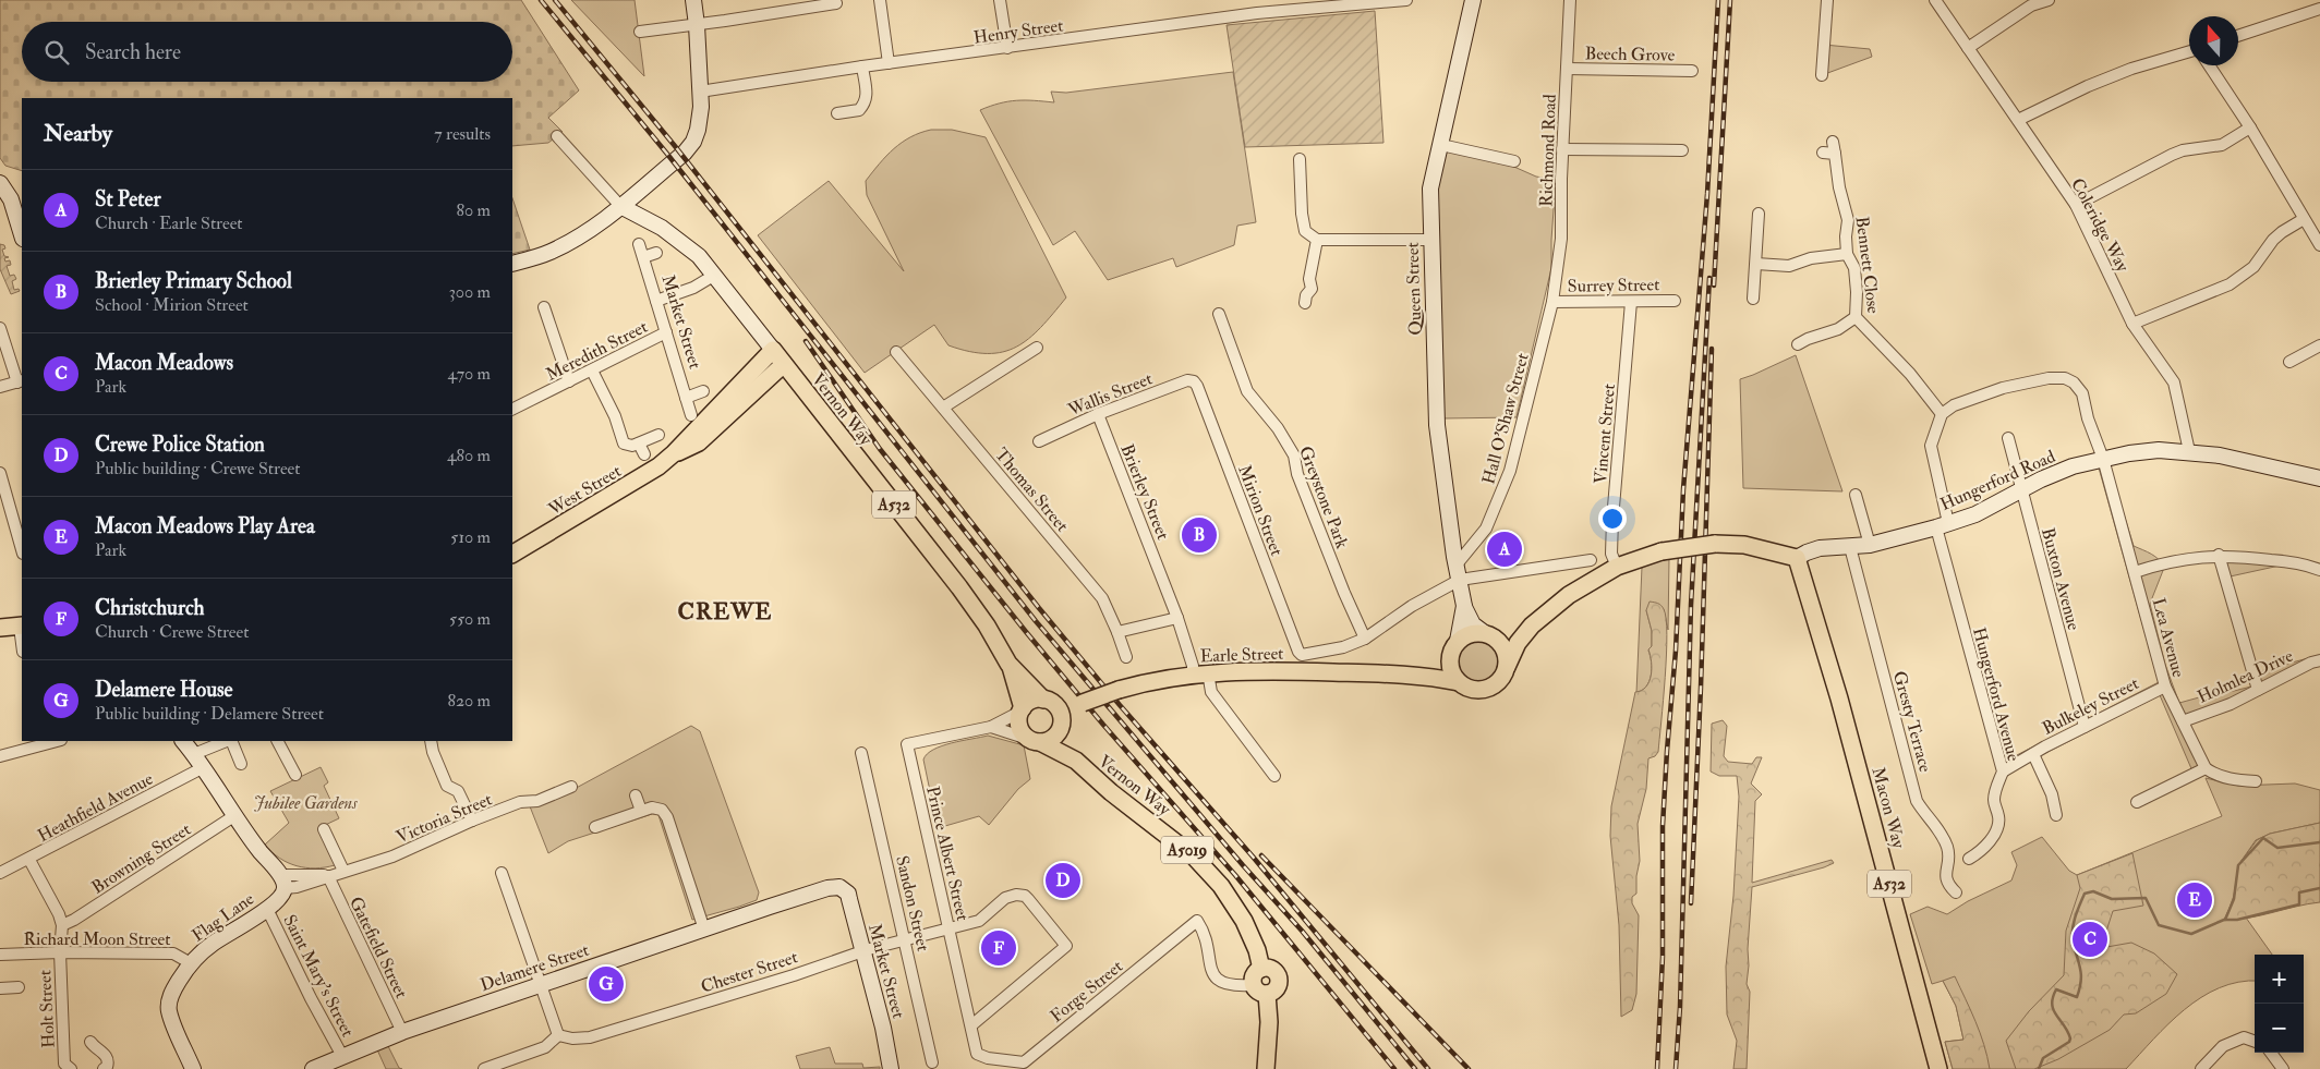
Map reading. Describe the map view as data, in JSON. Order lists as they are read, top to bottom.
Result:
{
  "streets": {
    "main road": [
      "Vernon Way",
      "West Street",
      "A532",
      "Earle Street",
      "Macon Way",
      "A5019"
    ],
    "street": [
      "Henry Street",
      "Beech Grove",
      "Richmond Road",
      "Coleridge Way",
      "Bennett Close",
      "Surrey Street",
      "Queen Street",
      "Market Street",
      "Meredith Street",
      "Wallis Street",
      "Hall O'Shaw Street",
      "Vincent Street",
      "Hungerford Road",
      "Thomas Street",
      "Brierley Street",
      "Greystone Park",
      "Mirion Street",
      "Buxton Avenue",
      "Lea Avenue",
      "Holmlea Drive",
      "Hungerford Avenue",
      "Bulkeley Street",
      "Gresty Terrace",
      "Heathfield Avenue",
      "Victoria Street",
      "Prince Albert Street",
      "Browning Street",
      "Sandon Street",
      "Flag Lane",
      "Richard Moon Street",
      "Gatefield Street",
      "Delamere Street",
      "Chester Street",
      "Saint Mary's Street",
      "Forge Street",
      "Holt Street"
    ]
  },
  "crossings": [
    ["Beech Grove", "Richmond Road"],
    ["Richmond Road", "Surrey Street"],
    ["Richmond Road", "Hall O'Shaw Street"],
    ["Coleridge Way", "Hungerford Road"],
    ["Bennett Close", "Lea Avenue"],
    ["Bennett Close", "Hungerford Avenue"],
    ["Surrey Street", "Hall O'Shaw Street"],
    ["Surrey Street", "Vincent Street"],
    ["Queen Street", "Hall O'Shaw Street"],
    ["Queen Street", "Earle Street"],
    ["Market Street", "Meredith Street"],
    ["Market Street", "Delamere Street"],
    ["Market Street", "Chester Street"],
    ["Wallis Street", "Brierley Street"],
    ["Wallis Street", "Mirion Street"],
    ["Vernon Way", "West Street"],
    ["Vernon Way", "Earle Street"],
    ["Vernon Way", "Forge Street"],
    ["Hall O'Shaw Street", "Earle Street"],
    ["Hungerford Road", "Buxton Avenue"],
    ["Hungerford Road", "Lea Avenue"],
    ["Hungerford Road", "Hungerford Avenue"],
    ["Hungerford Road", "Gresty Terrace"],
    ["Hungerford Road", "Macon Way"],
    ["Brierley Street", "Earle Street"],
    ["Greystone Park", "Earle Street"],
    ["Mirion Street", "Earle Street"],
    ["Buxton Avenue", "Bulkeley Street"],
    ["Lea Avenue", "Holmlea Drive"],
    ["Lea Avenue", "Hungerford Avenue"],
    ["Lea Avenue", "Bulkeley Street"],
    ["Hungerford Avenue", "Bulkeley Street"],
    ["Victoria Street", "Flag Lane"],
    ["Victoria Street", "Gatefield Street"],
    ["Prince Albert Street", "Chester Street"],
    ["Prince Albert Street", "Forge Street"],
    ["Browning Street", "Holt Street"],
    ["Sandon Street", "Chester Street"],
    ["Flag Lane", "Richard Moon Street"],
    ["Flag Lane", "Saint Mary's Street"],
    ["Richard Moon Street", "Holt Street"],
    ["Gatefield Street", "Delamere Street"],
    ["Delamere Street", "Saint Mary's Street"]
  ],
  "districts": ["CREWE"],
  "parks": ["Jubilee Gardens"],
  "north": "top",
  "page": {
    "search": "Search here",
    "heading": ["Nearby", "7 results"],
    "list": [
      {
        "mark": "A",
        "name": "St Peter",
        "note": "Church · Earle Street",
        "value": "80 m"
      },
      {
        "mark": "B",
        "name": "Brierley Primary School",
        "note": "School · Mirion Street",
        "value": "300 m"
      },
      {
        "mark": "C",
        "name": "Macon Meadows",
        "note": "Park",
        "value": "470 m"
      },
      {
        "mark": "D",
        "name": "Crewe Police Station",
        "note": "Public building · Crewe Street",
        "value": "480 m"
      },
      {
        "mark": "E",
        "name": "Macon Meadows Play Area",
        "note": "Park",
        "value": "510 m"
      },
      {
        "mark": "F",
        "name": "Christchurch",
        "note": "Church · Crewe Street",
        "value": "550 m"
      },
      {
        "mark": "G",
        "name": "Delamere House",
        "note": "Public building · Delamere Street",
        "value": "820 m"
      }
    ],
    "pins": [
      "B",
      "A",
      "D",
      "E",
      "C",
      "F",
      "G"
    ],
    "map_buttons": ["+", "−"]
  }
}
